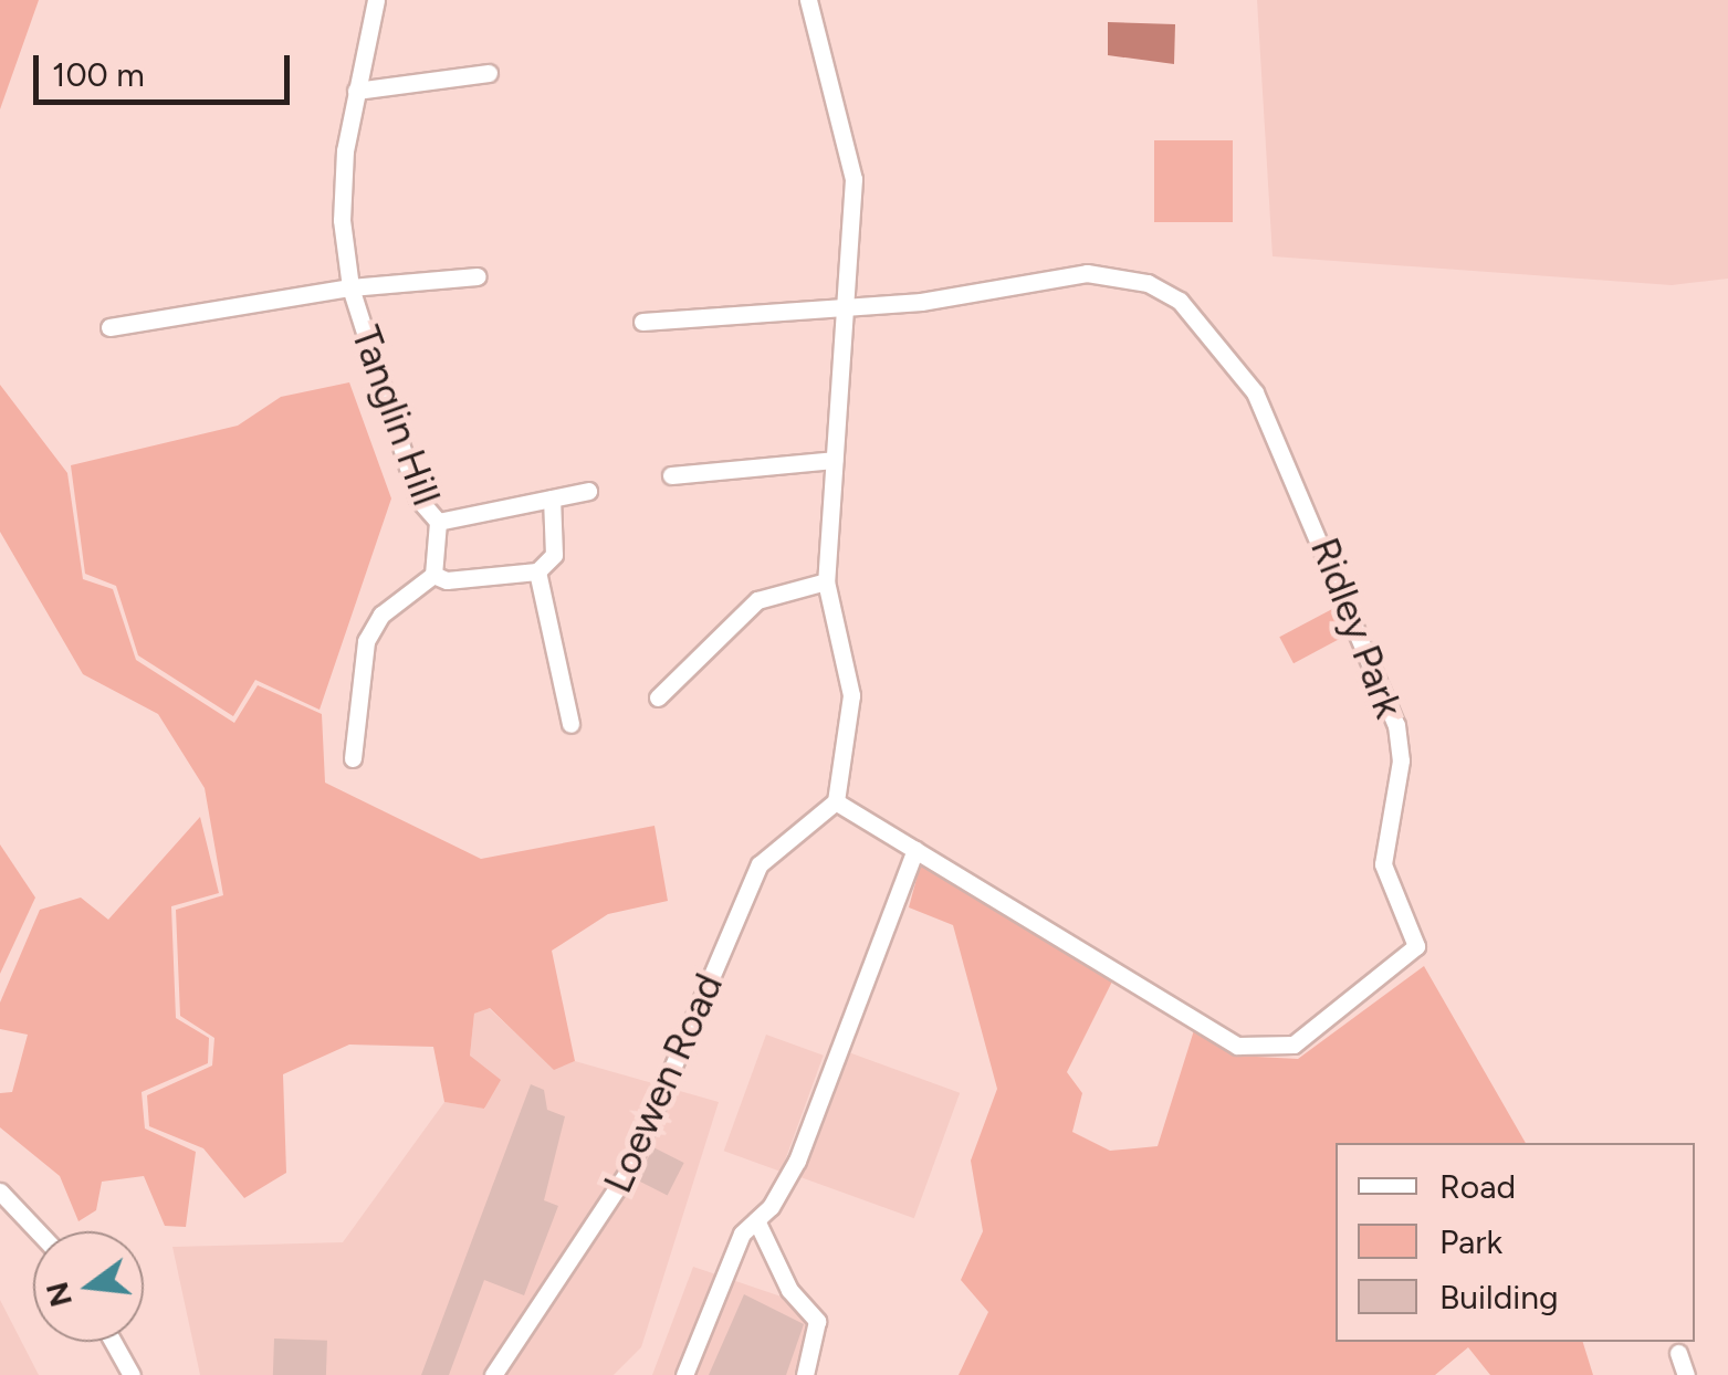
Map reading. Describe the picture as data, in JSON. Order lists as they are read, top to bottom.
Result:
{
  "streets": {
    "street": ["Tanglin Hill", "Ridley Park", "Loewen Road"]
  },
  "crossings": [
    ["Ridley Park", "Loewen Road"]
  ],
  "legend": ["Road", "Park", "Building"],
  "scale_bar": "100 m",
  "north": "left"
}
